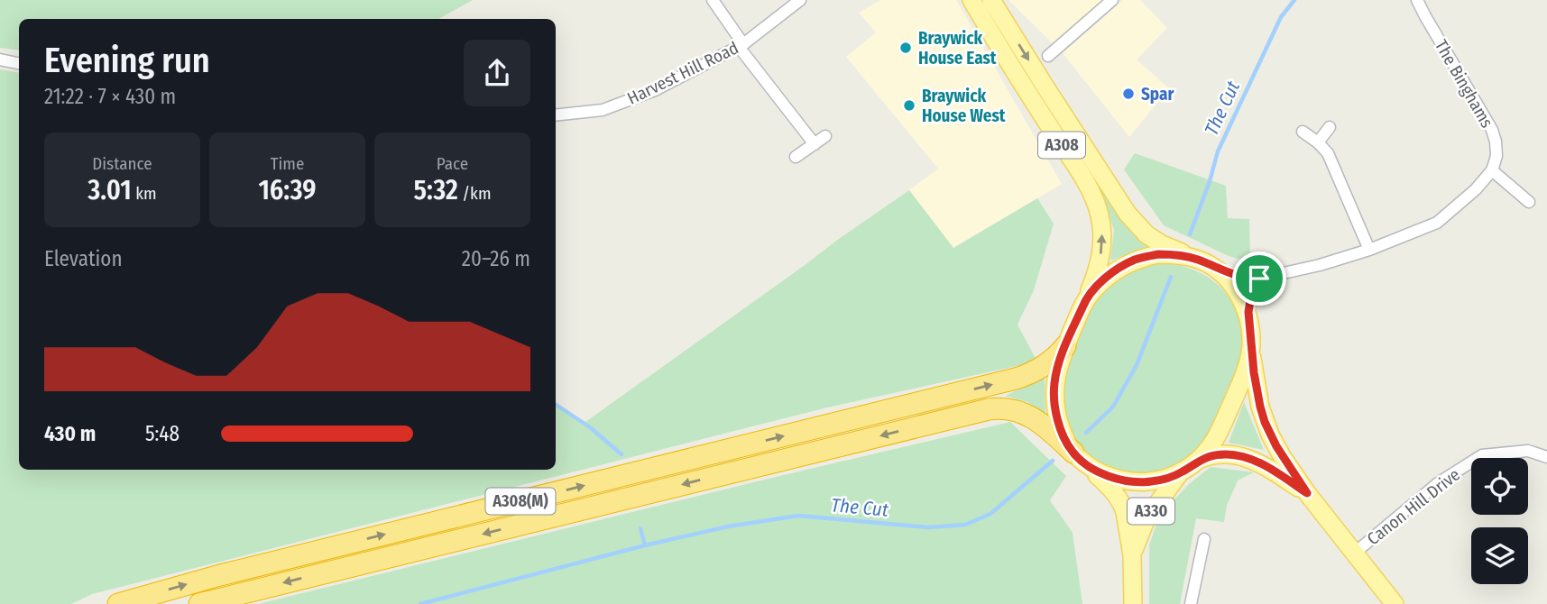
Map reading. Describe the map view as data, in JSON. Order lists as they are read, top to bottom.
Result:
{
  "streets": {
    "highway": ["A308(M)"],
    "main road": ["A308", "A330"],
    "street": ["Harvest Hill Road", "The Binghams", "Canon Hill Drive"]
  },
  "crossings": [
    ["A308", "A308(M)"],
    ["A308", "A330"],
    ["A308(M)", "A330"]
  ],
  "water": ["The Cut"],
  "places": ["Braywick House East", "Spar", "Braywick House West"],
  "page": {
    "heading": ["Evening run", "21:22 · 7 × 430 m"],
    "stats": [
      ["Distance", "3.01 km"],
      ["Time", "16:39"],
      ["Pace", "5:32 /km"]
    ],
    "chart": ["Elevation", "20–26 m"],
    "list": [
      {
        "name": "430 m",
        "note": "5:48"
      }
    ]
  }
}
